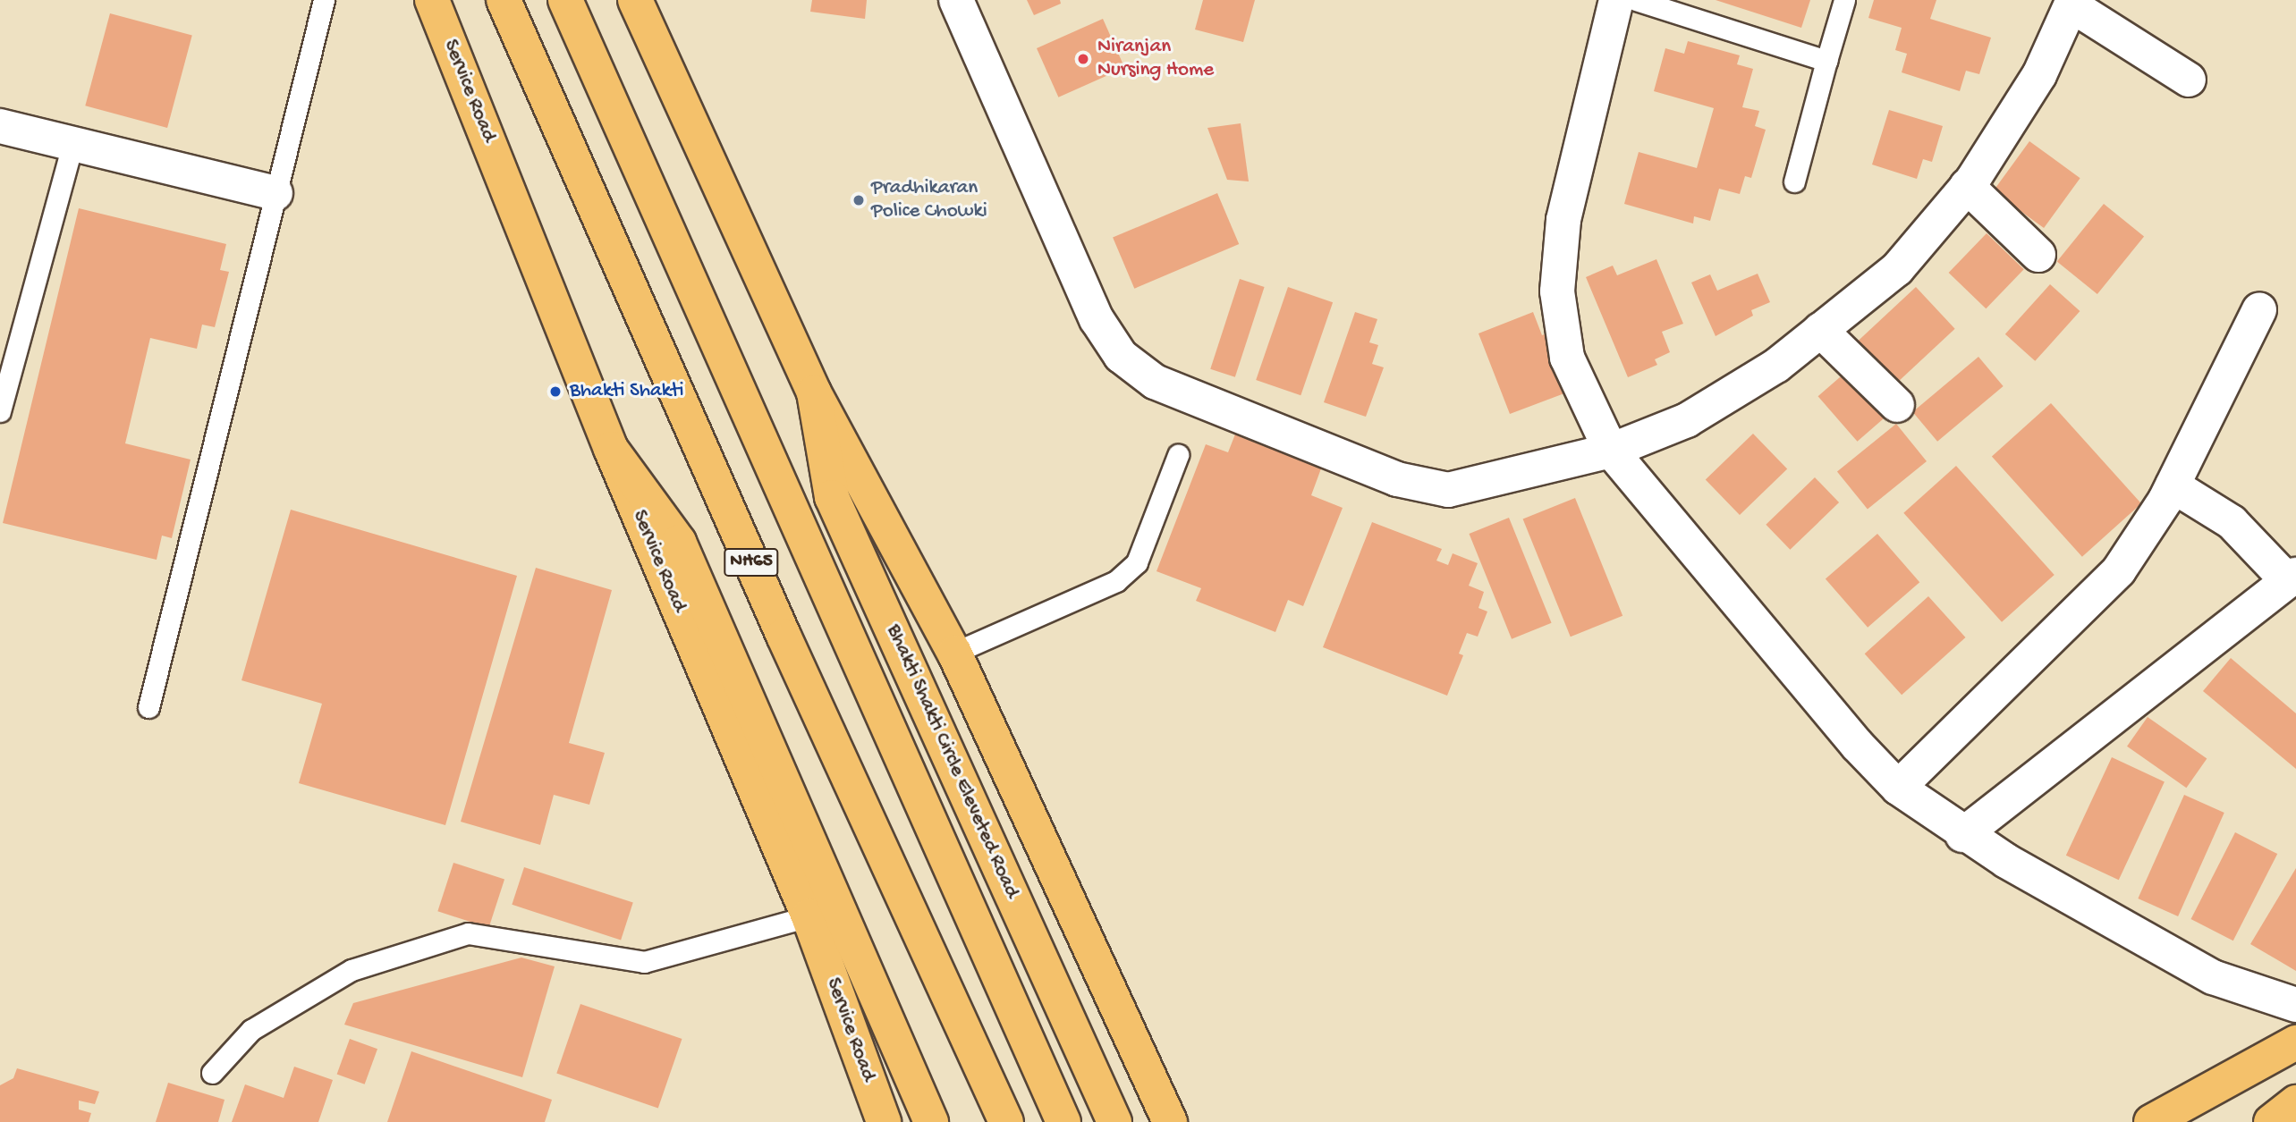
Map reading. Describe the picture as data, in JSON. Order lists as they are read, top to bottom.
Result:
{
  "streets": {
    "main road": ["Service Road", "NH65", "Bhakti Shakti Circle Eleveted Road"]
  },
  "places": ["Niranjan Nursing Home", "Pradhikaran Police Chowki", "Bhakti Shakti"]
}
